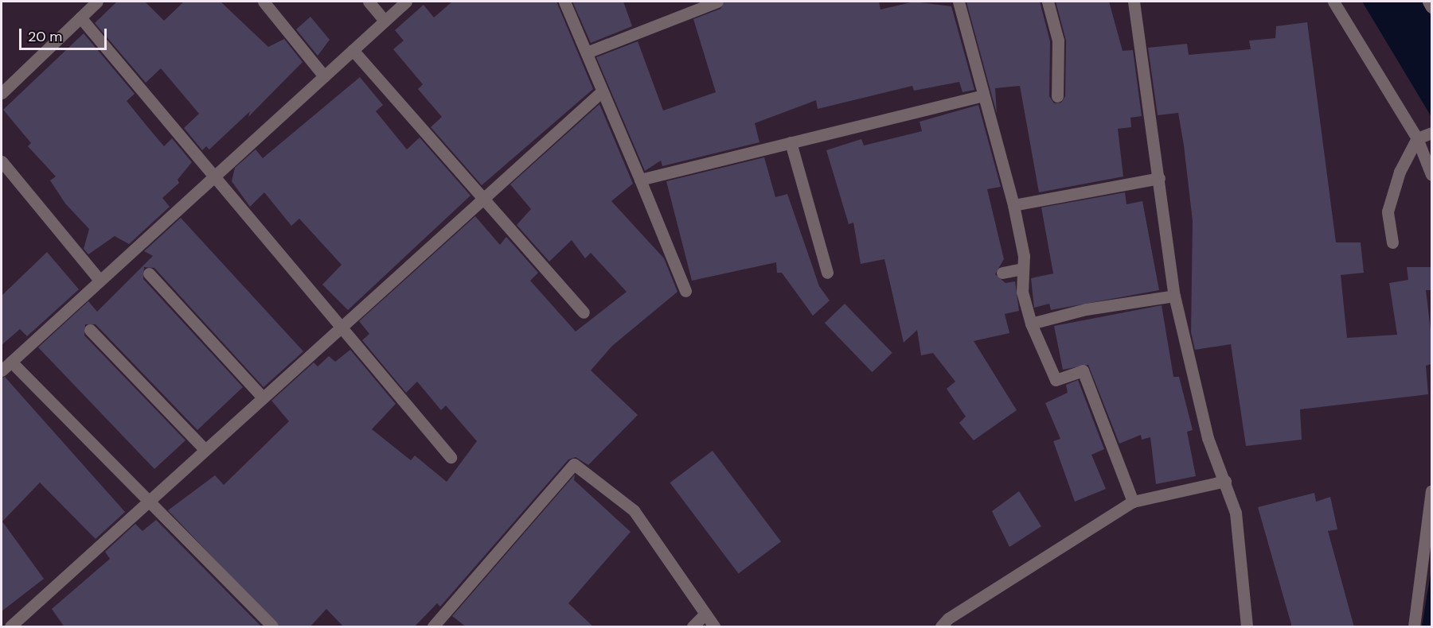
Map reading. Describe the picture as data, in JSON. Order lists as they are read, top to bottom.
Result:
{
  "scale_bar": "20 m"
}
